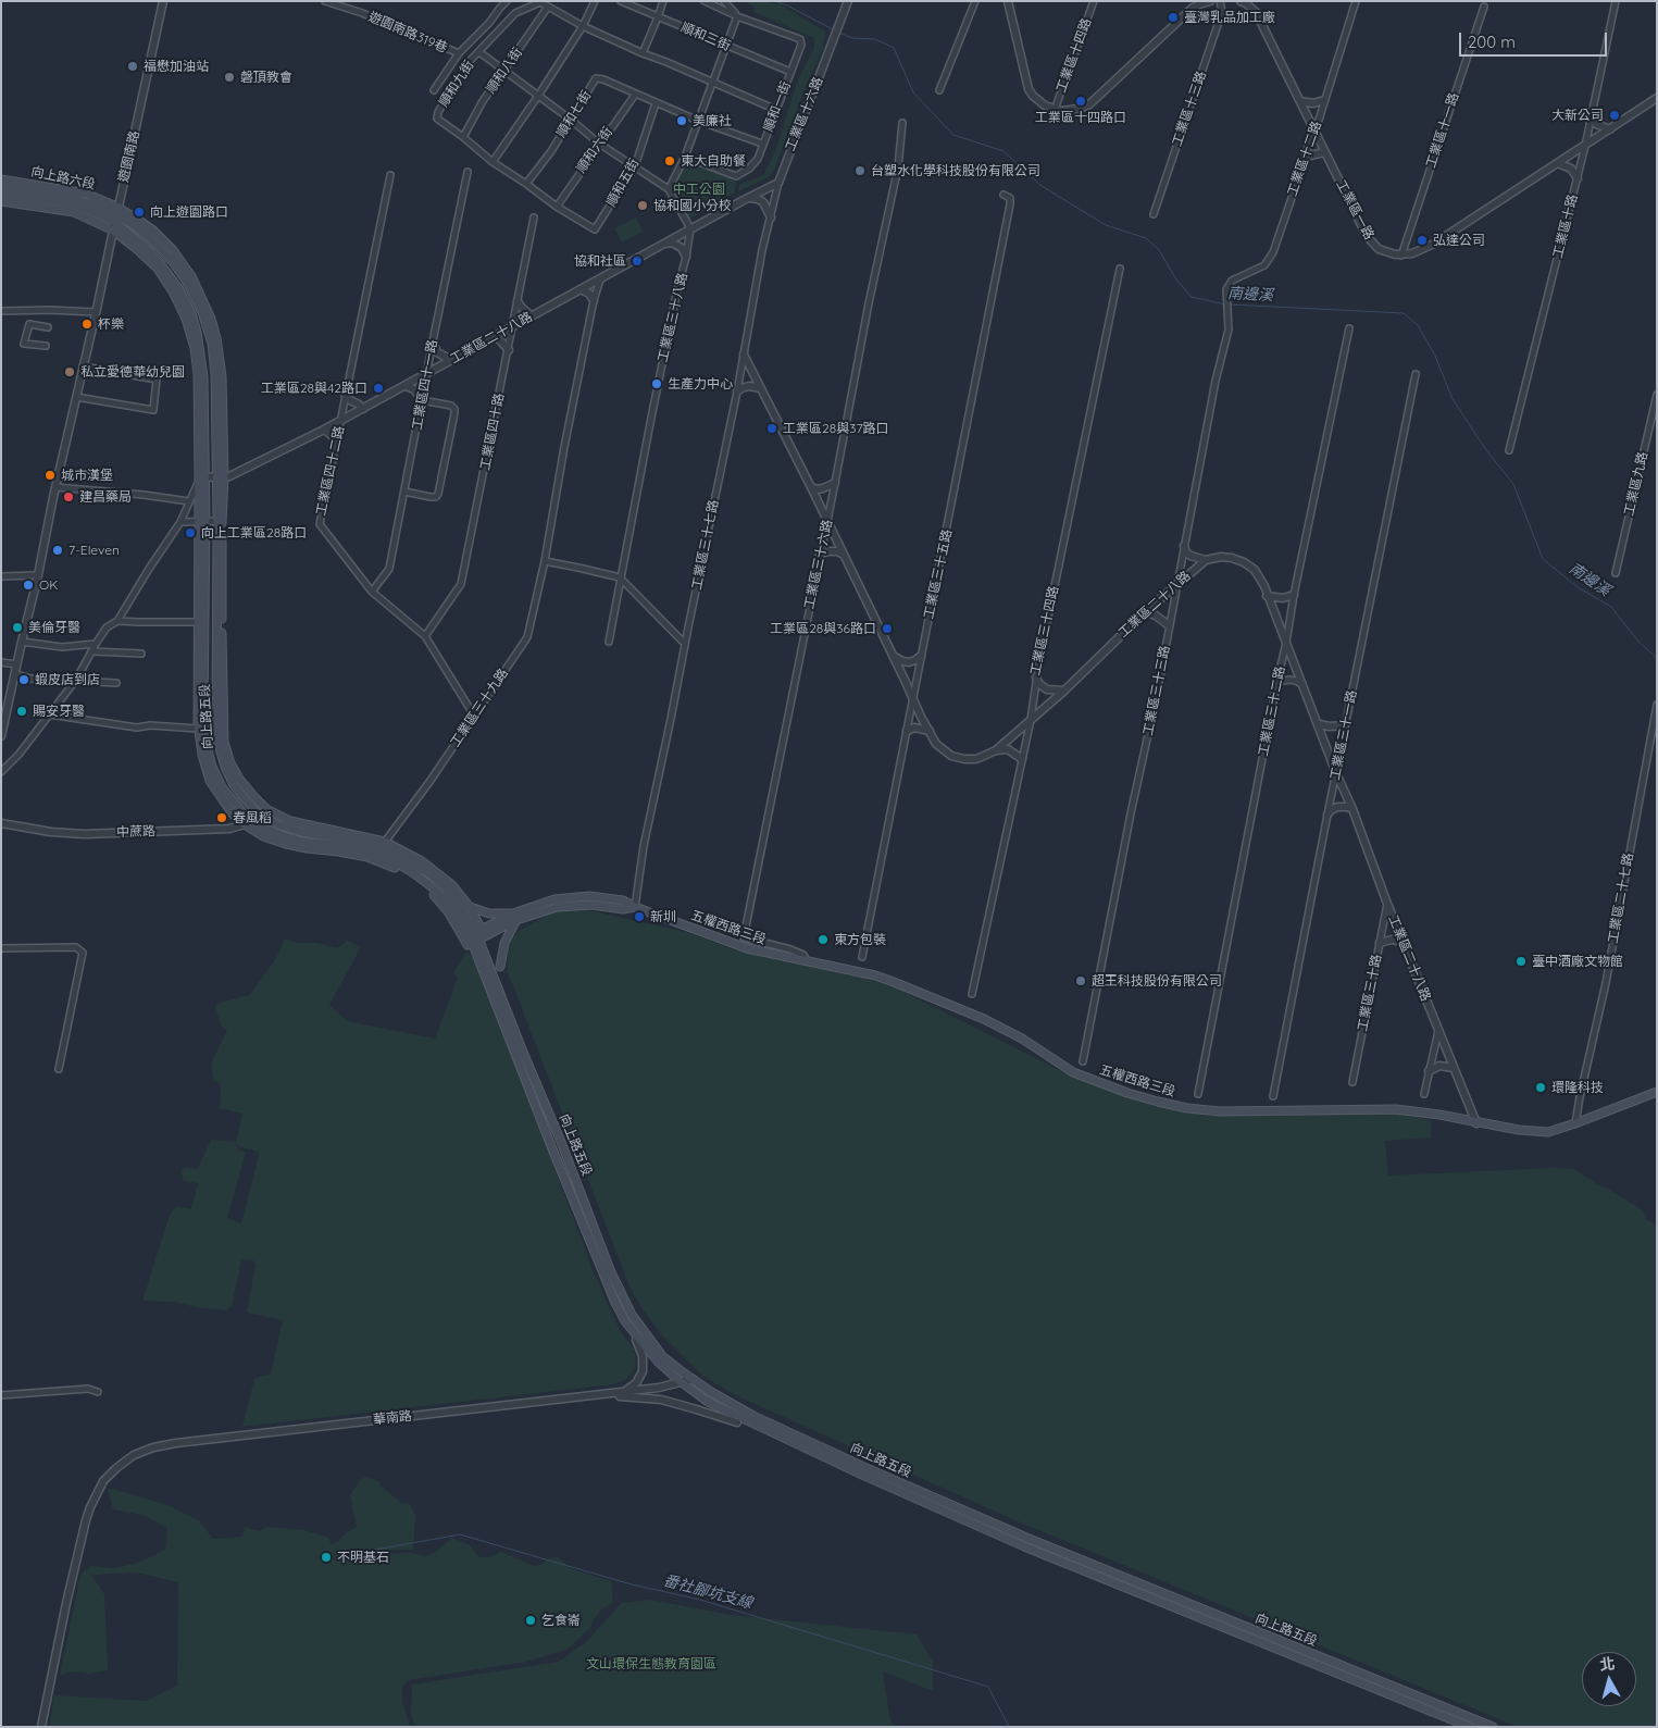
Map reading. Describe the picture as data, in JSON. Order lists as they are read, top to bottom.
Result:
{
  "streets": {
    "main road": ["向上路六段", "向上路五段", "五權西路三段"],
    "street": [
      "遊園南路319巷",
      "順和三街",
      "工業區十四路",
      "順和八街",
      "順和九街",
      "順和一街",
      "工業區十三路",
      "順和七街",
      "工業區十六路",
      "工業區十一路",
      "順和六街",
      "遊園南路",
      "工業區十二路",
      "順和五街",
      "工業區一路",
      "工業區十路",
      "工業區三十八路",
      "工業區二十八路",
      "工業區四十一路",
      "工業區四十路",
      "工業區四十二路",
      "工業區九路",
      "工業區三十七路",
      "工業區三十六路",
      "工業區三十五路",
      "工業區三十四路",
      "工業區三十三路",
      "工業區三十九路",
      "工業區三十二路",
      "工業區三十一路",
      "中蔗路",
      "工業區二十七路",
      "工業區三十路",
      "華南路"
    ]
  },
  "crossings": [
    ["順和三街", "順和一街"],
    ["順和八街", "順和九街"],
    ["順和九街", "順和七街"],
    ["順和九街", "順和六街"],
    ["順和九街", "順和五街"],
    ["順和七街", "順和六街"],
    ["工業區十六路", "工業區二十八路"],
    ["工業區十六路", "工業區三十七路"],
    ["工業區十一路", "工業區一路"],
    ["遊園南路", "向上路六段"],
    ["遊園南路", "向上路五段"],
    ["工業區十二路", "工業區一路"],
    ["工業區十二路", "工業區三十三路"],
    ["向上路六段", "向上路五段"],
    ["工業區三十八路", "工業區二十八路"],
    ["工業區二十八路", "工業區四十一路"],
    ["工業區二十八路", "工業區四十路"],
    ["工業區二十八路", "工業區四十二路"],
    ["工業區二十八路", "工業區三十七路"],
    ["工業區二十八路", "工業區三十六路"],
    ["工業區二十八路", "工業區三十五路"],
    ["工業區二十八路", "工業區三十四路"],
    ["工業區二十八路", "工業區三十三路"],
    ["工業區二十八路", "工業區三十九路"],
    ["工業區二十八路", "工業區三十二路"],
    ["工業區二十八路", "向上路五段"],
    ["工業區二十八路", "工業區三十一路"],
    ["工業區二十八路", "五權西路三段"],
    ["工業區二十八路", "工業區三十路"],
    ["工業區四十一路", "工業區四十二路"],
    ["工業區四十路", "工業區四十二路"],
    ["工業區四十二路", "工業區三十九路"],
    ["工業區三十七路", "五權西路三段"],
    ["工業區三十六路", "五權西路三段"],
    ["工業區三十九路", "向上路五段"],
    ["向上路五段", "中蔗路"],
    ["向上路五段", "五權西路三段"],
    ["向上路五段", "華南路"],
    ["工業區二十七路", "五權西路三段"]
  ],
  "water": ["南邊溪", "番社腳坑支線"],
  "parks": ["中工公園", "文山環保生態教育園區"],
  "places": [
    "臺灣乳品加工廠",
    "福懋加油站",
    "磐頂教會",
    "工業區十四路口",
    "大新公司",
    "美廉社",
    "東大自助餐",
    "台塑水化學科技股份有限公司",
    "協和國小分校",
    "向上遊園路口",
    "弘達公司",
    "協和社區",
    "杯樂",
    "私立愛德華幼兒園",
    "生產力中心",
    "工業區28與42路口",
    "工業區28與37路口",
    "城市漢堡",
    "建昌藥局",
    "向上工業區28路口",
    "7-Eleven",
    "OK",
    "美倫牙醫",
    "工業區28與36路口",
    "蝦皮店到店",
    "賜安牙醫",
    "春風稻",
    "新圳",
    "東方包裝",
    "臺中酒廠文物館",
    "超王科技股份有限公司",
    "環隆科技",
    "不明基石",
    "乞食崙"
  ],
  "scale_bar": "200 m",
  "north": "top"
}
